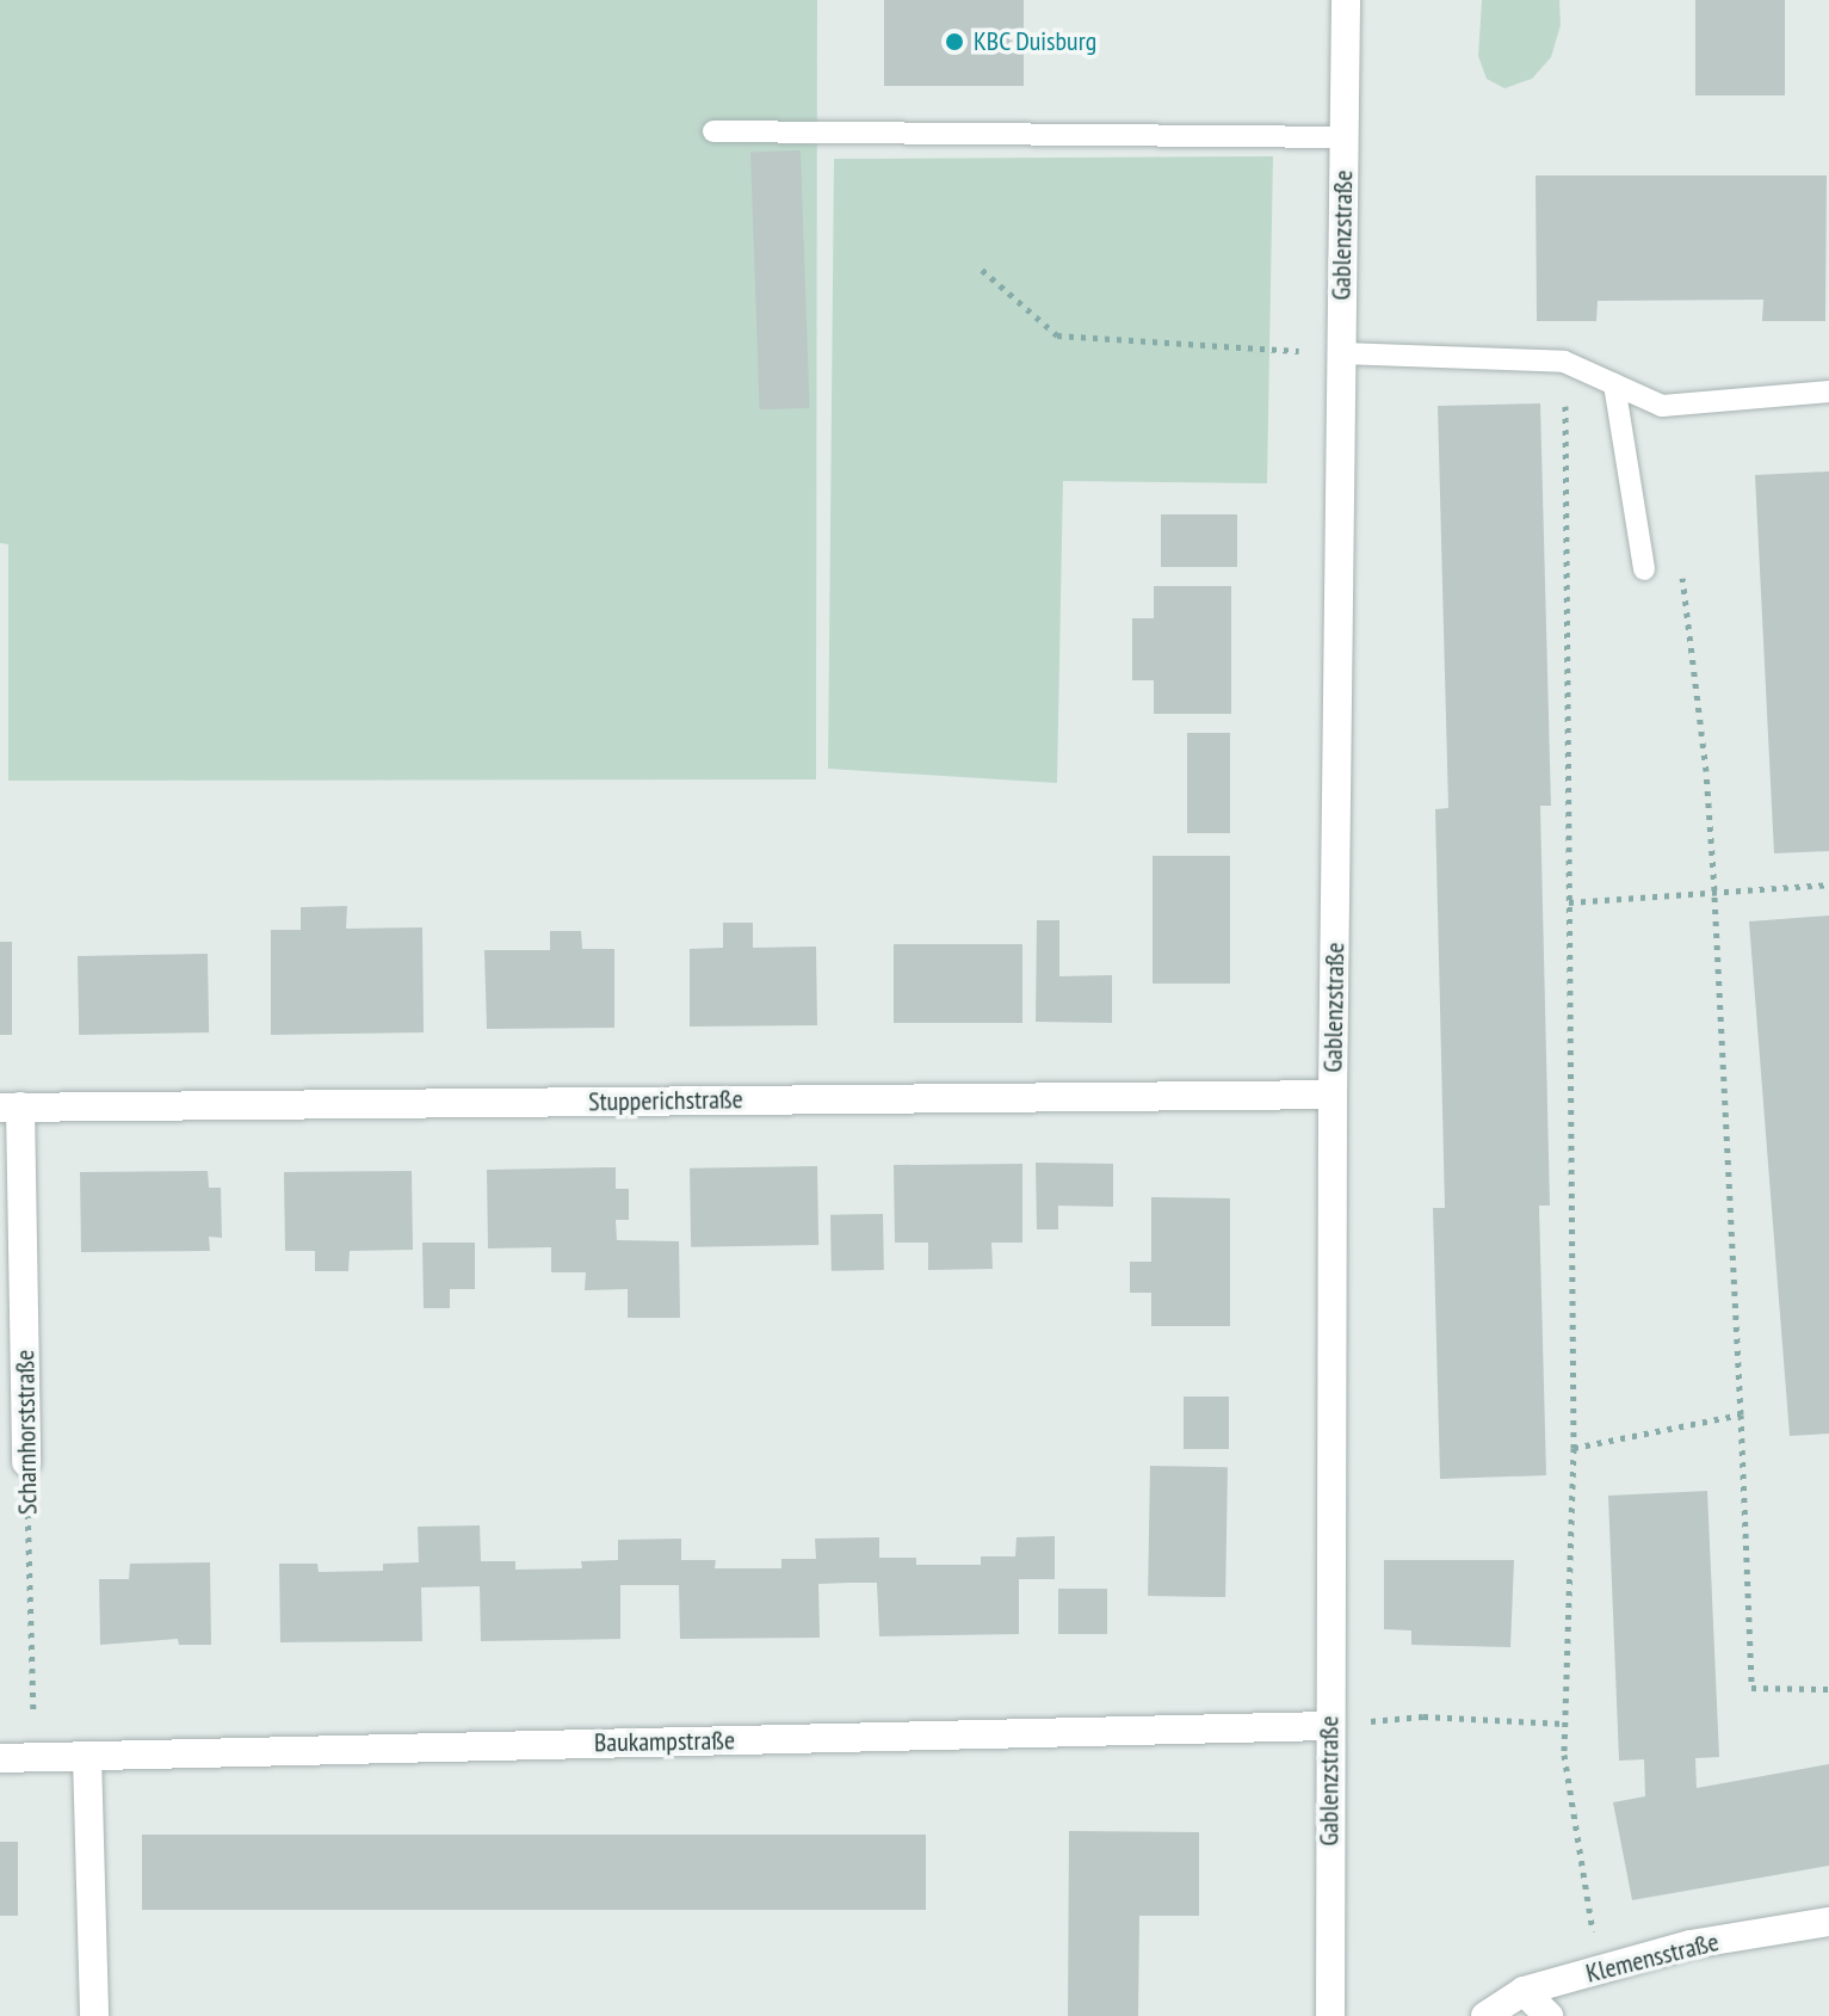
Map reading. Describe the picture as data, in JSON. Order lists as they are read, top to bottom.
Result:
{
  "streets": {
    "street": [
      "Gablenzstraße",
      "Stupperichstraße",
      "Scharnhorststraße",
      "Baukampstraße",
      "Klemensstraße"
    ]
  },
  "crossings": [
    ["Gablenzstraße", "Stupperichstraße"],
    ["Gablenzstraße", "Baukampstraße"],
    ["Stupperichstraße", "Scharnhorststraße"],
    ["Scharnhorststraße", "Baukampstraße"]
  ],
  "places": ["KBC Duisburg"]
}
